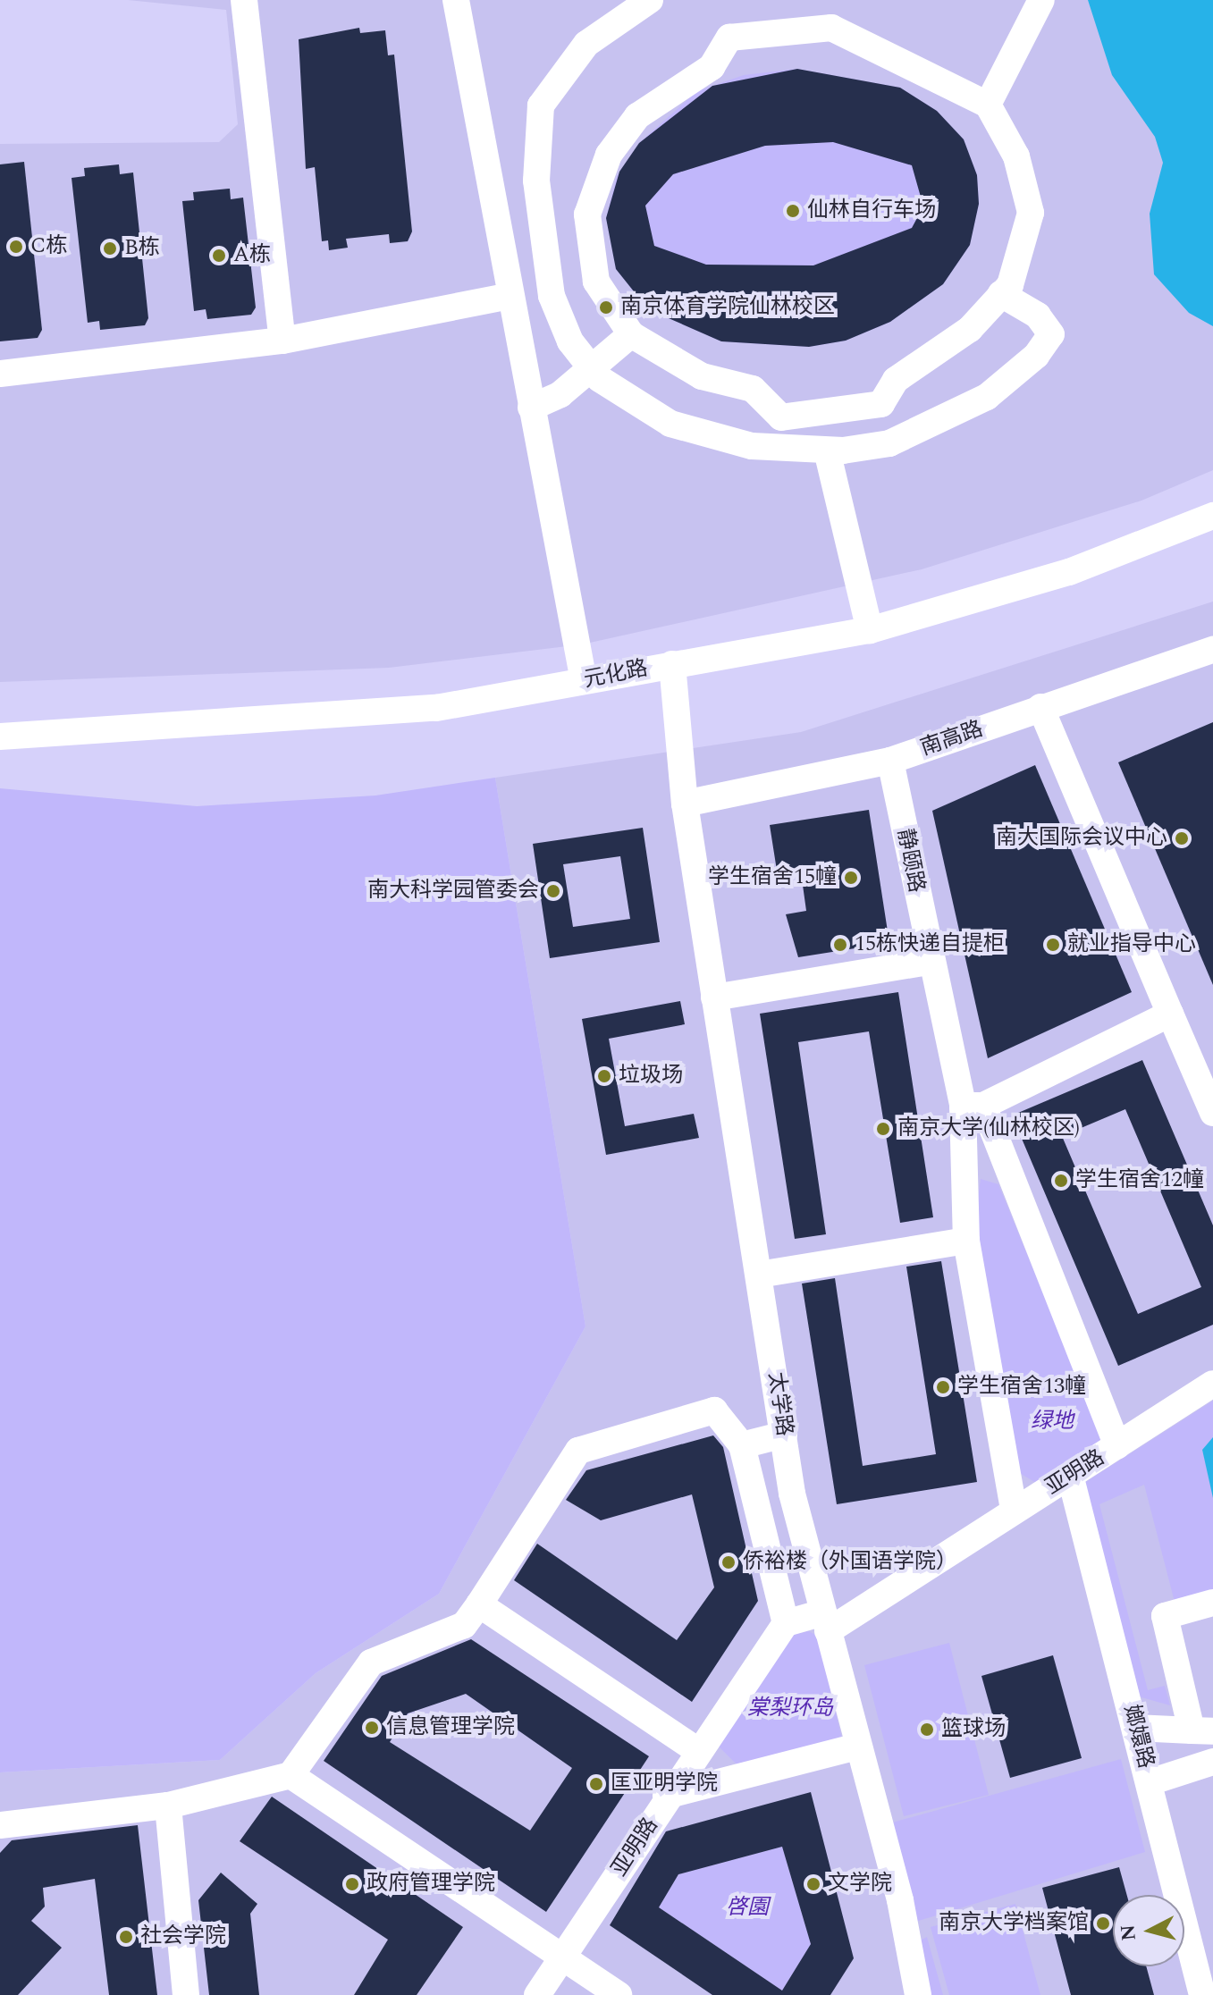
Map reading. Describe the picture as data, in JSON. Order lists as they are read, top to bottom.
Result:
{
  "streets": {
    "street": [
      "元化路",
      "南高路",
      "静颐路",
      "太学路",
      "亚明路",
      "嫏嬛路"
    ]
  },
  "crossings": [
    ["元化路", "太学路"],
    ["南高路", "静颐路"],
    ["南高路", "太学路"],
    ["太学路", "亚明路"],
    ["亚明路", "嫏嬛路"]
  ],
  "parks": ["绿地", "棠梨环岛", "啓園"],
  "places": [
    "仙林自行车场",
    "C栋",
    "B栋",
    "A栋",
    "南京体育学院仙林校区",
    "南大国际会议中心",
    "学生宿舍15幢",
    "南大科学园管委会",
    "15栋快递自提柜",
    "就业指导中心",
    "垃圾场",
    "南京大学(仙林校区)",
    "学生宿舍12幢",
    "学生宿舍13幢",
    "侨裕楼（外国语学院）",
    "信息管理学院",
    "篮球场",
    "匡亚明学院",
    "政府管理学院",
    "文学院",
    "南京大学档案馆",
    "社会学院"
  ],
  "north": "left"
}
